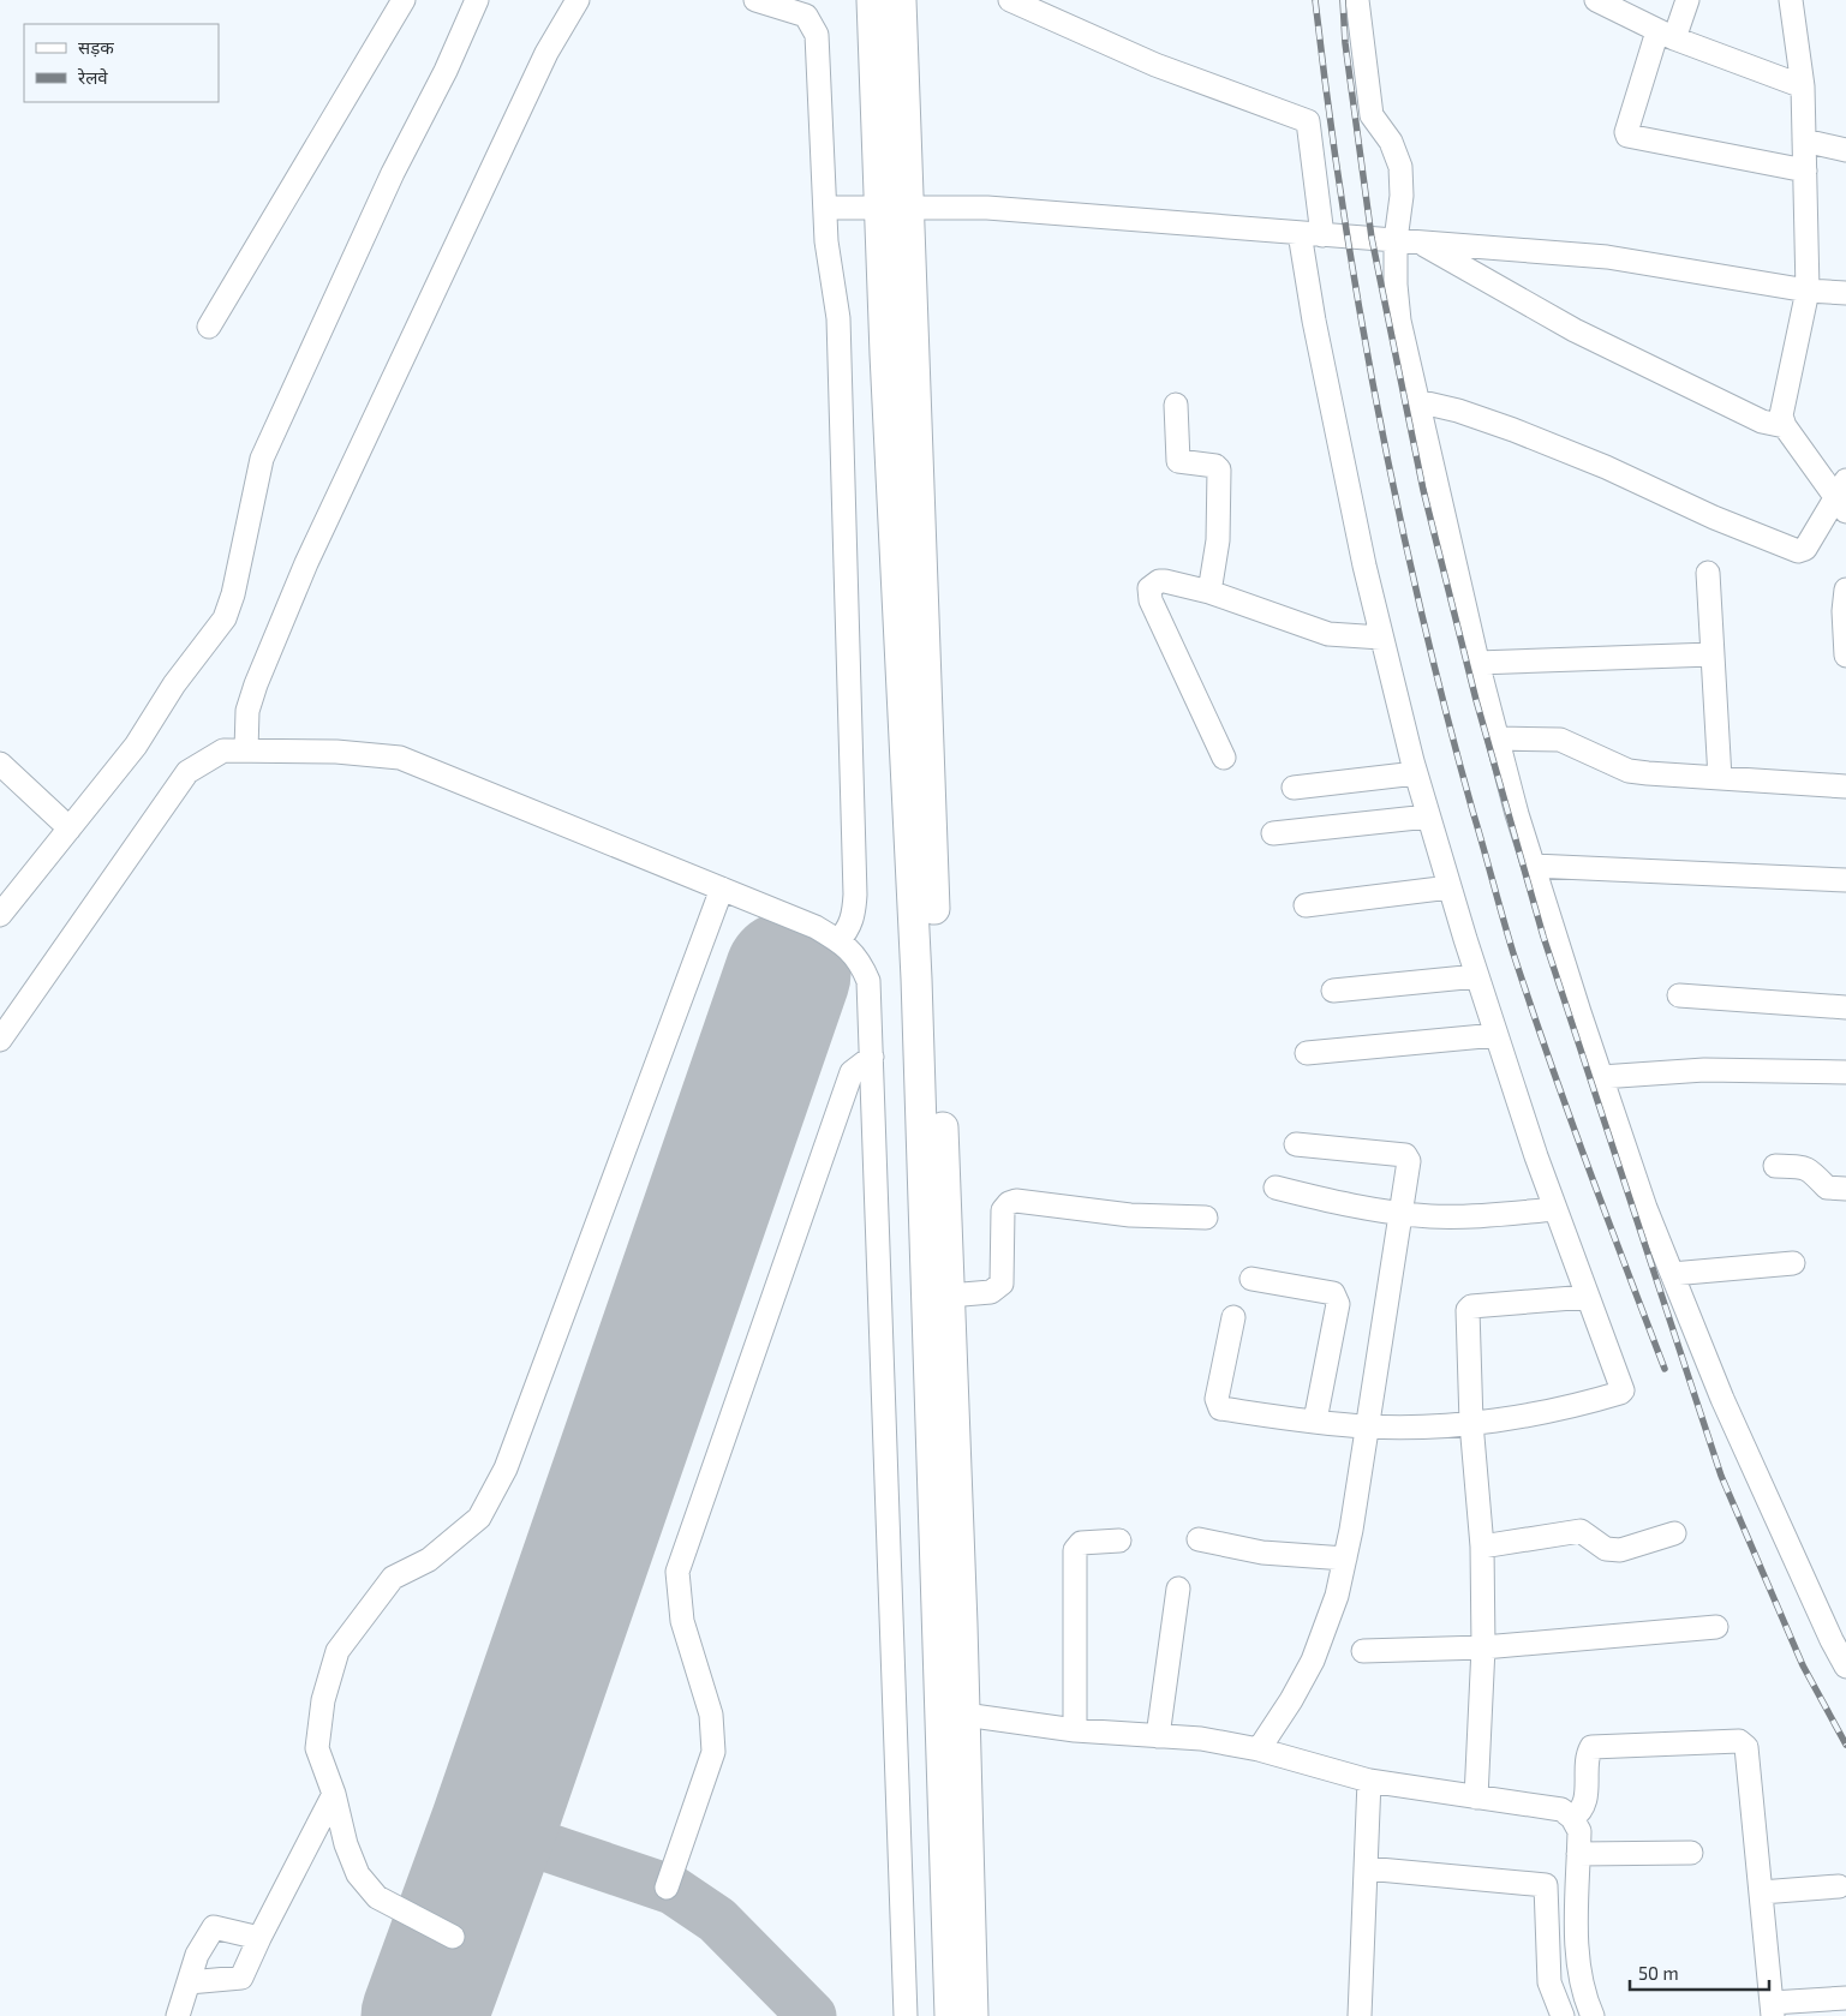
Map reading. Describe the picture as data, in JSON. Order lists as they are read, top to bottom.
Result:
{
  "legend": ["सड़क", "रेलवे"],
  "scale_bar": "50 m"
}
